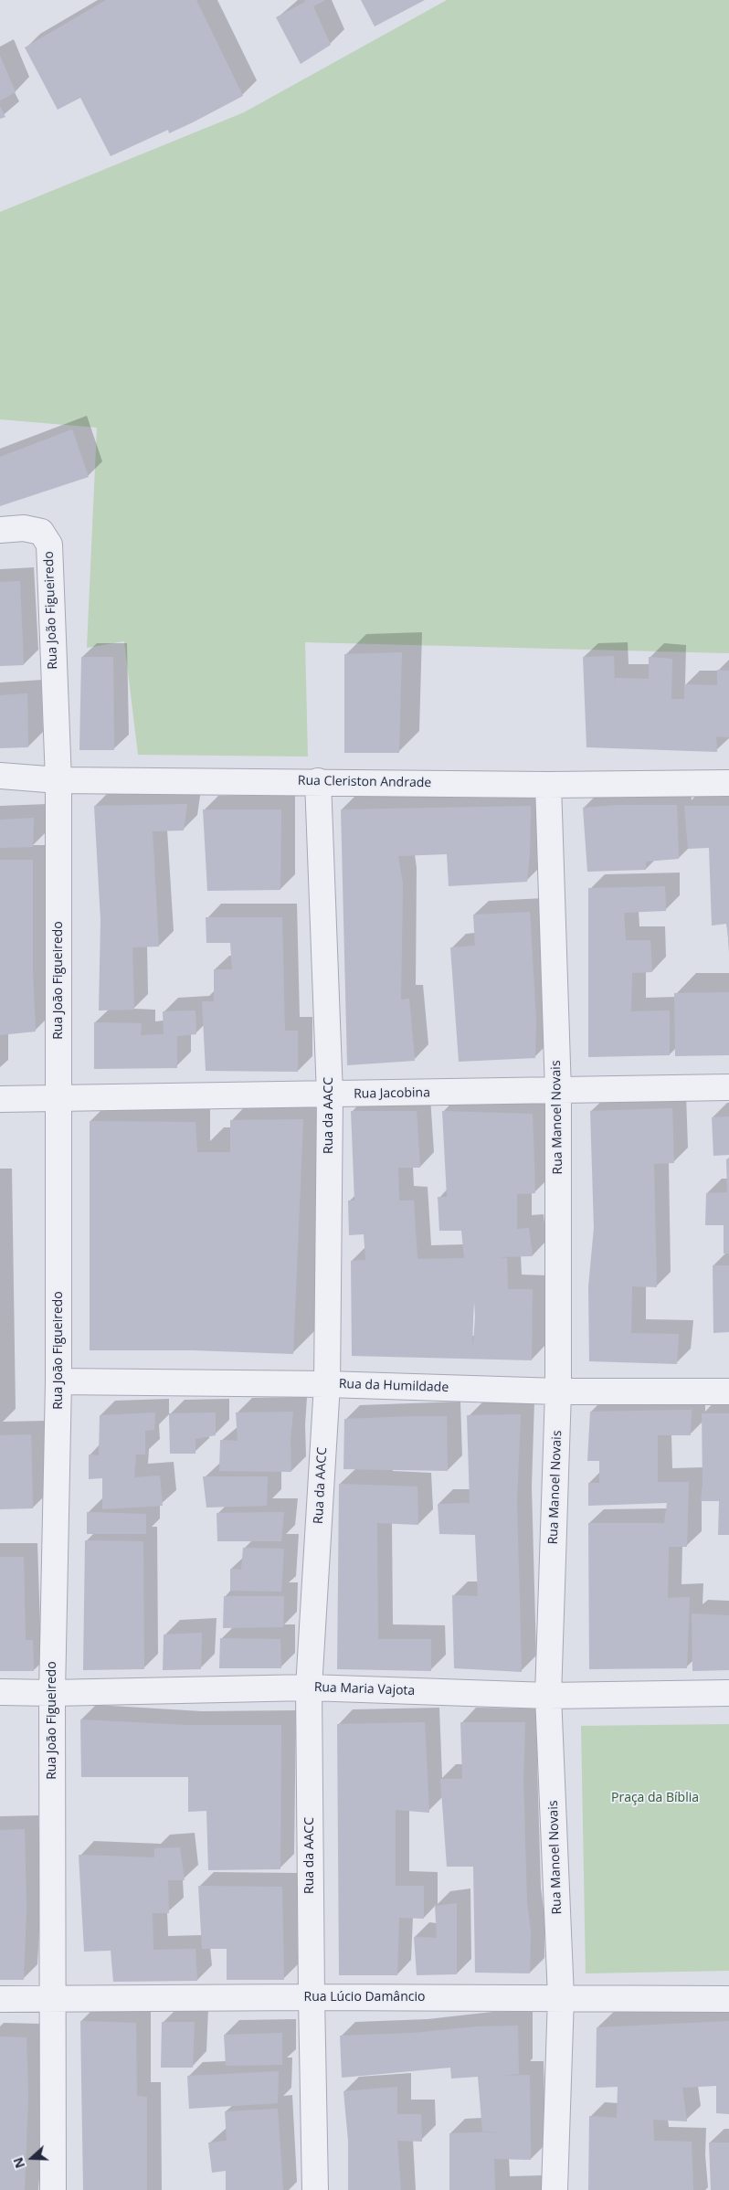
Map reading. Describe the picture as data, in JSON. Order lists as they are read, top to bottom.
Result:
{
  "streets": {
    "street": [
      "Rua João Figueiredo",
      "Rua Cleriston Andrade",
      "Rua Jacobina",
      "Rua da AACC",
      "Rua Manoel Novais",
      "Rua da Humildade",
      "Rua Maria Vajota",
      "Rua Lúcio Damâncio"
    ]
  },
  "crossings": [
    ["Rua João Figueiredo", "Rua Cleriston Andrade"],
    ["Rua João Figueiredo", "Rua Jacobina"],
    ["Rua João Figueiredo", "Rua da Humildade"],
    ["Rua João Figueiredo", "Rua Maria Vajota"],
    ["Rua João Figueiredo", "Rua Lúcio Damâncio"],
    ["Rua Cleriston Andrade", "Rua da AACC"],
    ["Rua Cleriston Andrade", "Rua Manoel Novais"],
    ["Rua Jacobina", "Rua da AACC"],
    ["Rua Jacobina", "Rua Manoel Novais"],
    ["Rua da AACC", "Rua da Humildade"],
    ["Rua da AACC", "Rua Maria Vajota"],
    ["Rua da AACC", "Rua Lúcio Damâncio"],
    ["Rua Manoel Novais", "Rua da Humildade"],
    ["Rua Manoel Novais", "Rua Maria Vajota"],
    ["Rua Manoel Novais", "Rua Lúcio Damâncio"]
  ],
  "parks": ["Praça da Bíblia"],
  "north": "left"
}
